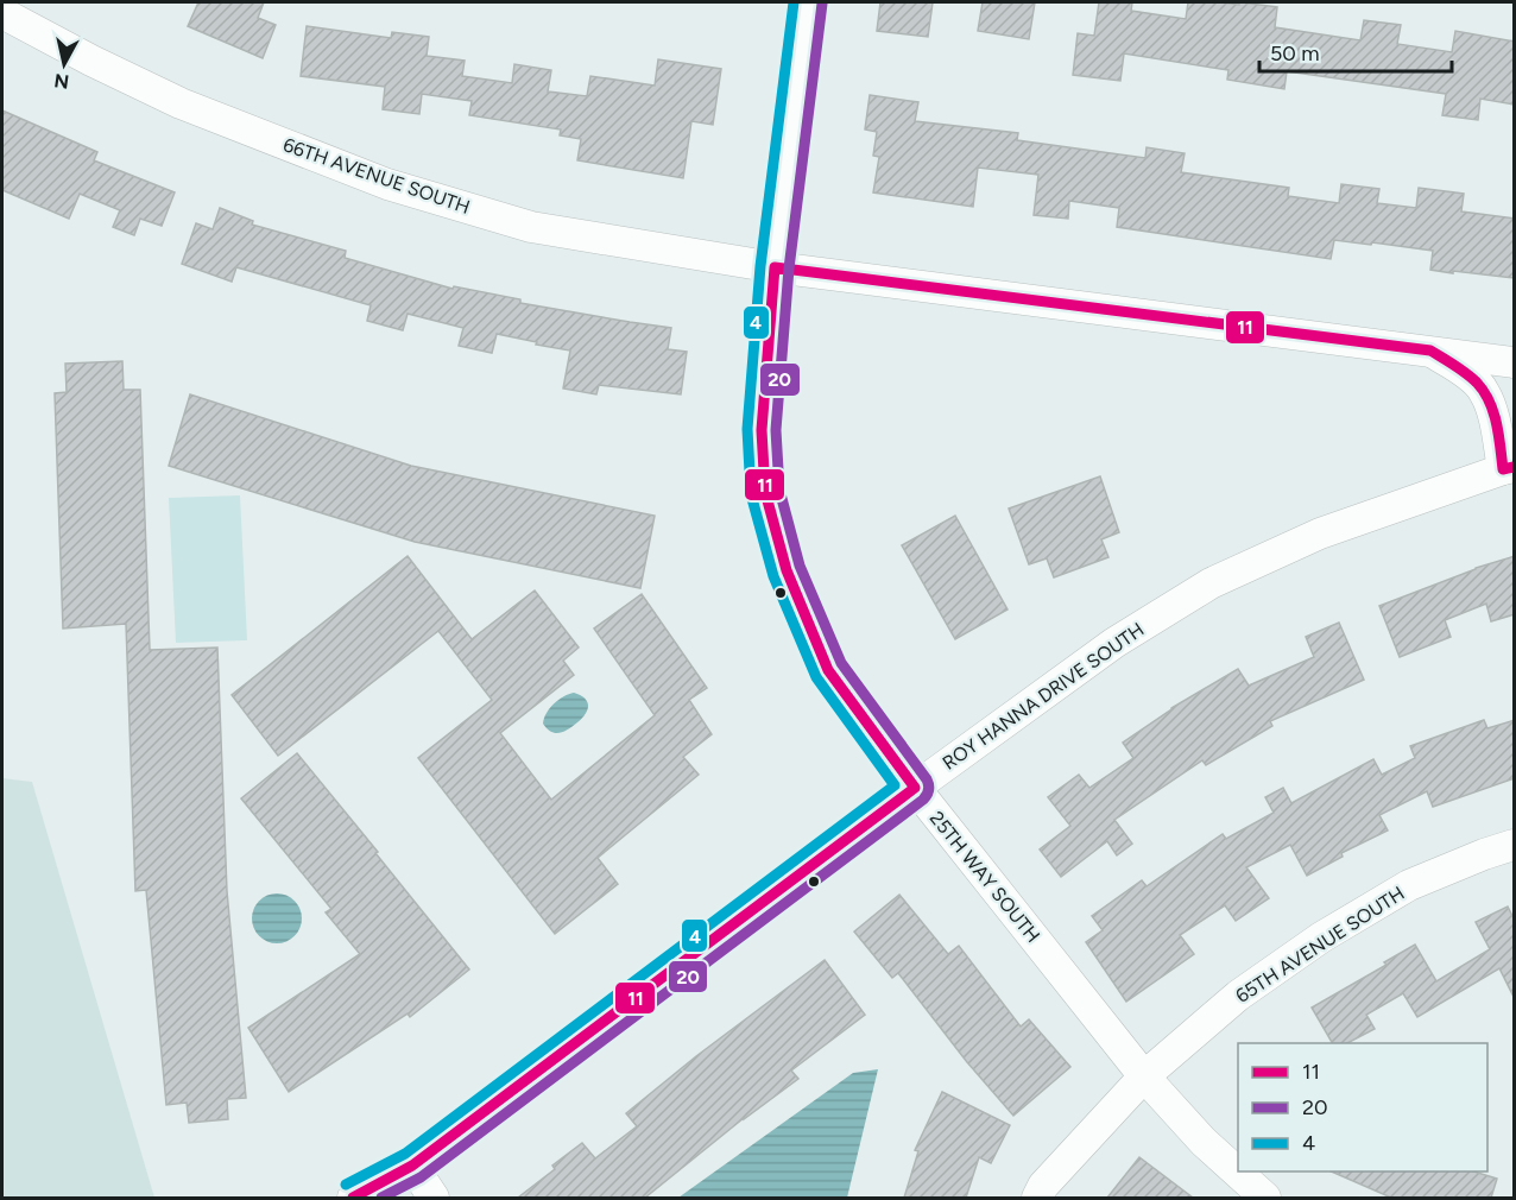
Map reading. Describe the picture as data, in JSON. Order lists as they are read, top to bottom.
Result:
{
  "streets": {
    "street": [
      "66TH AVENUE SOUTH",
      "ROY HANNA DRIVE SOUTH",
      "25TH WAY SOUTH",
      "65TH AVENUE SOUTH"
    ]
  },
  "crossings": [
    ["66TH AVENUE SOUTH", "25TH WAY SOUTH"],
    ["ROY HANNA DRIVE SOUTH", "25TH WAY SOUTH"],
    ["25TH WAY SOUTH", "65TH AVENUE SOUTH"]
  ],
  "lines": ["transit line 4", "transit line 20", "transit line 11"],
  "legend": ["11", "20", "4"],
  "scale_bar": "50 m",
  "north": "bottom"
}
